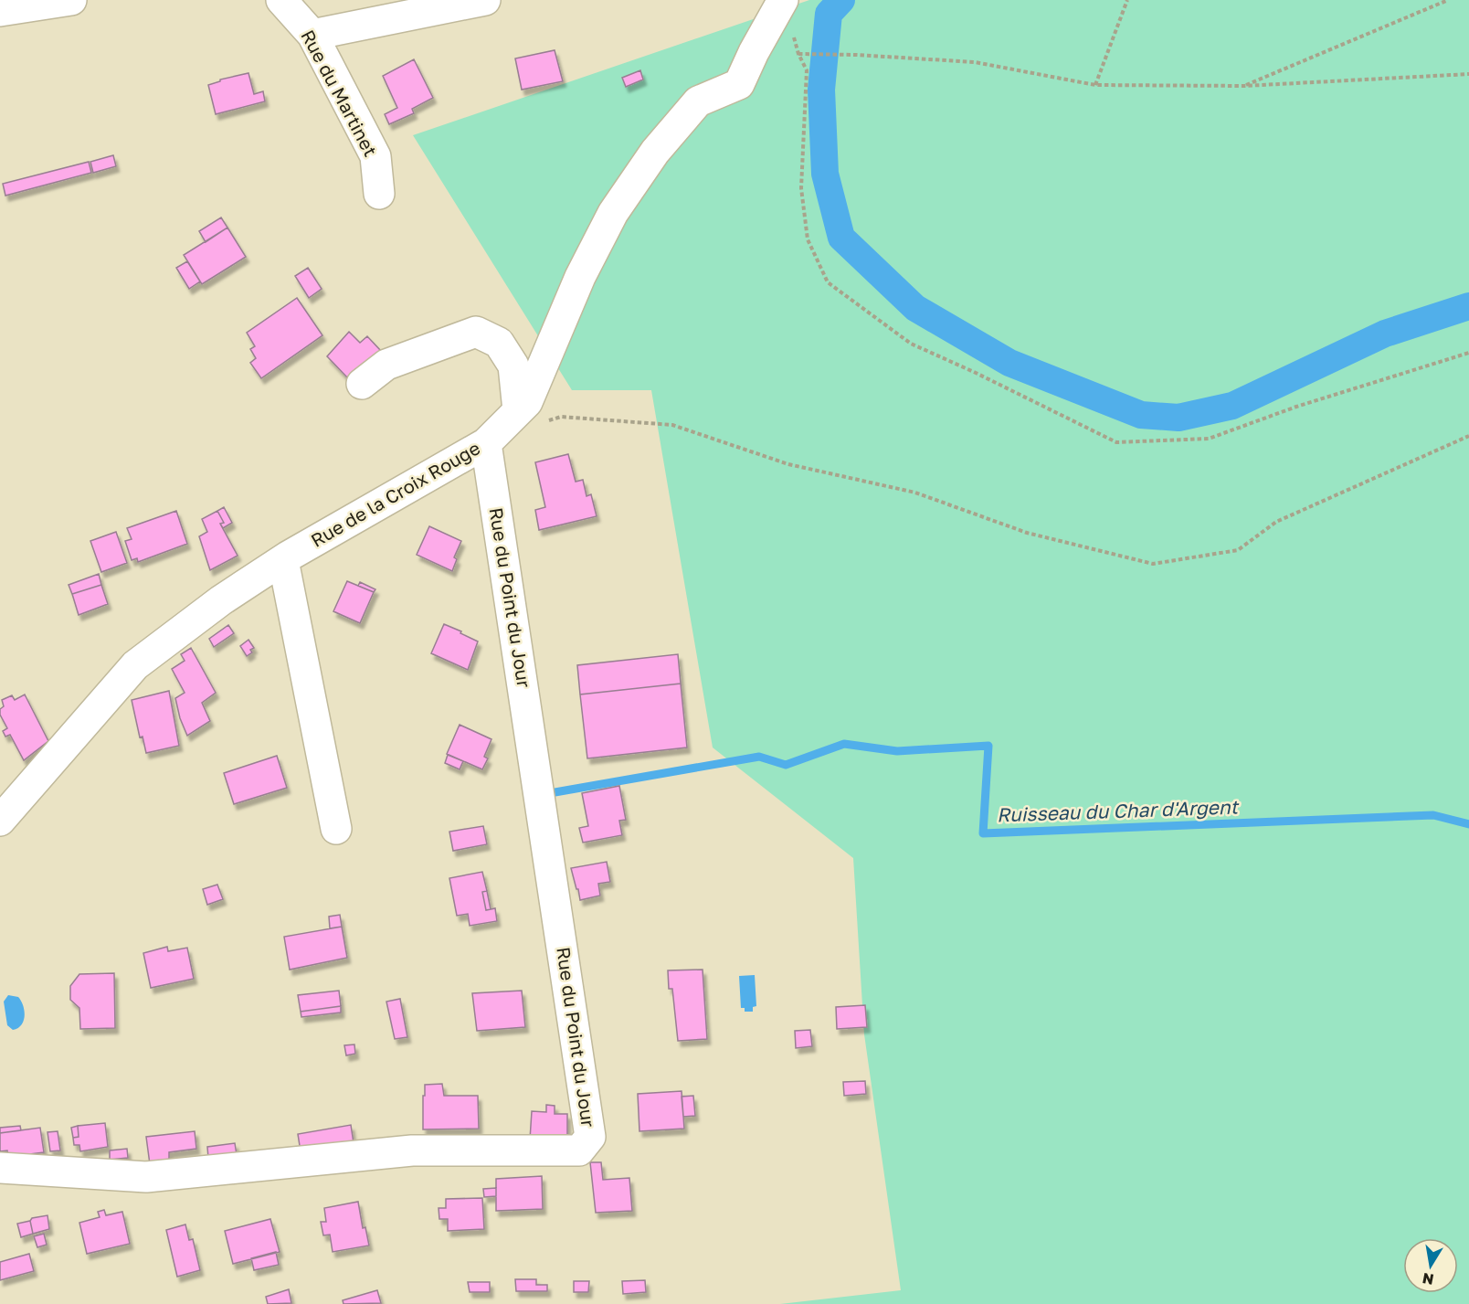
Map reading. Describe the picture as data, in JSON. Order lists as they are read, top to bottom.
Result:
{
  "streets": {
    "street": ["Rue du Martinet", "Rue de la Croix Rouge", "Rue du Point du Jour"]
  },
  "crossings": [
    ["Rue de la Croix Rouge", "Rue du Point du Jour"]
  ],
  "water": ["Ruisseau du Char d'Argent"],
  "north": "bottom"
}
